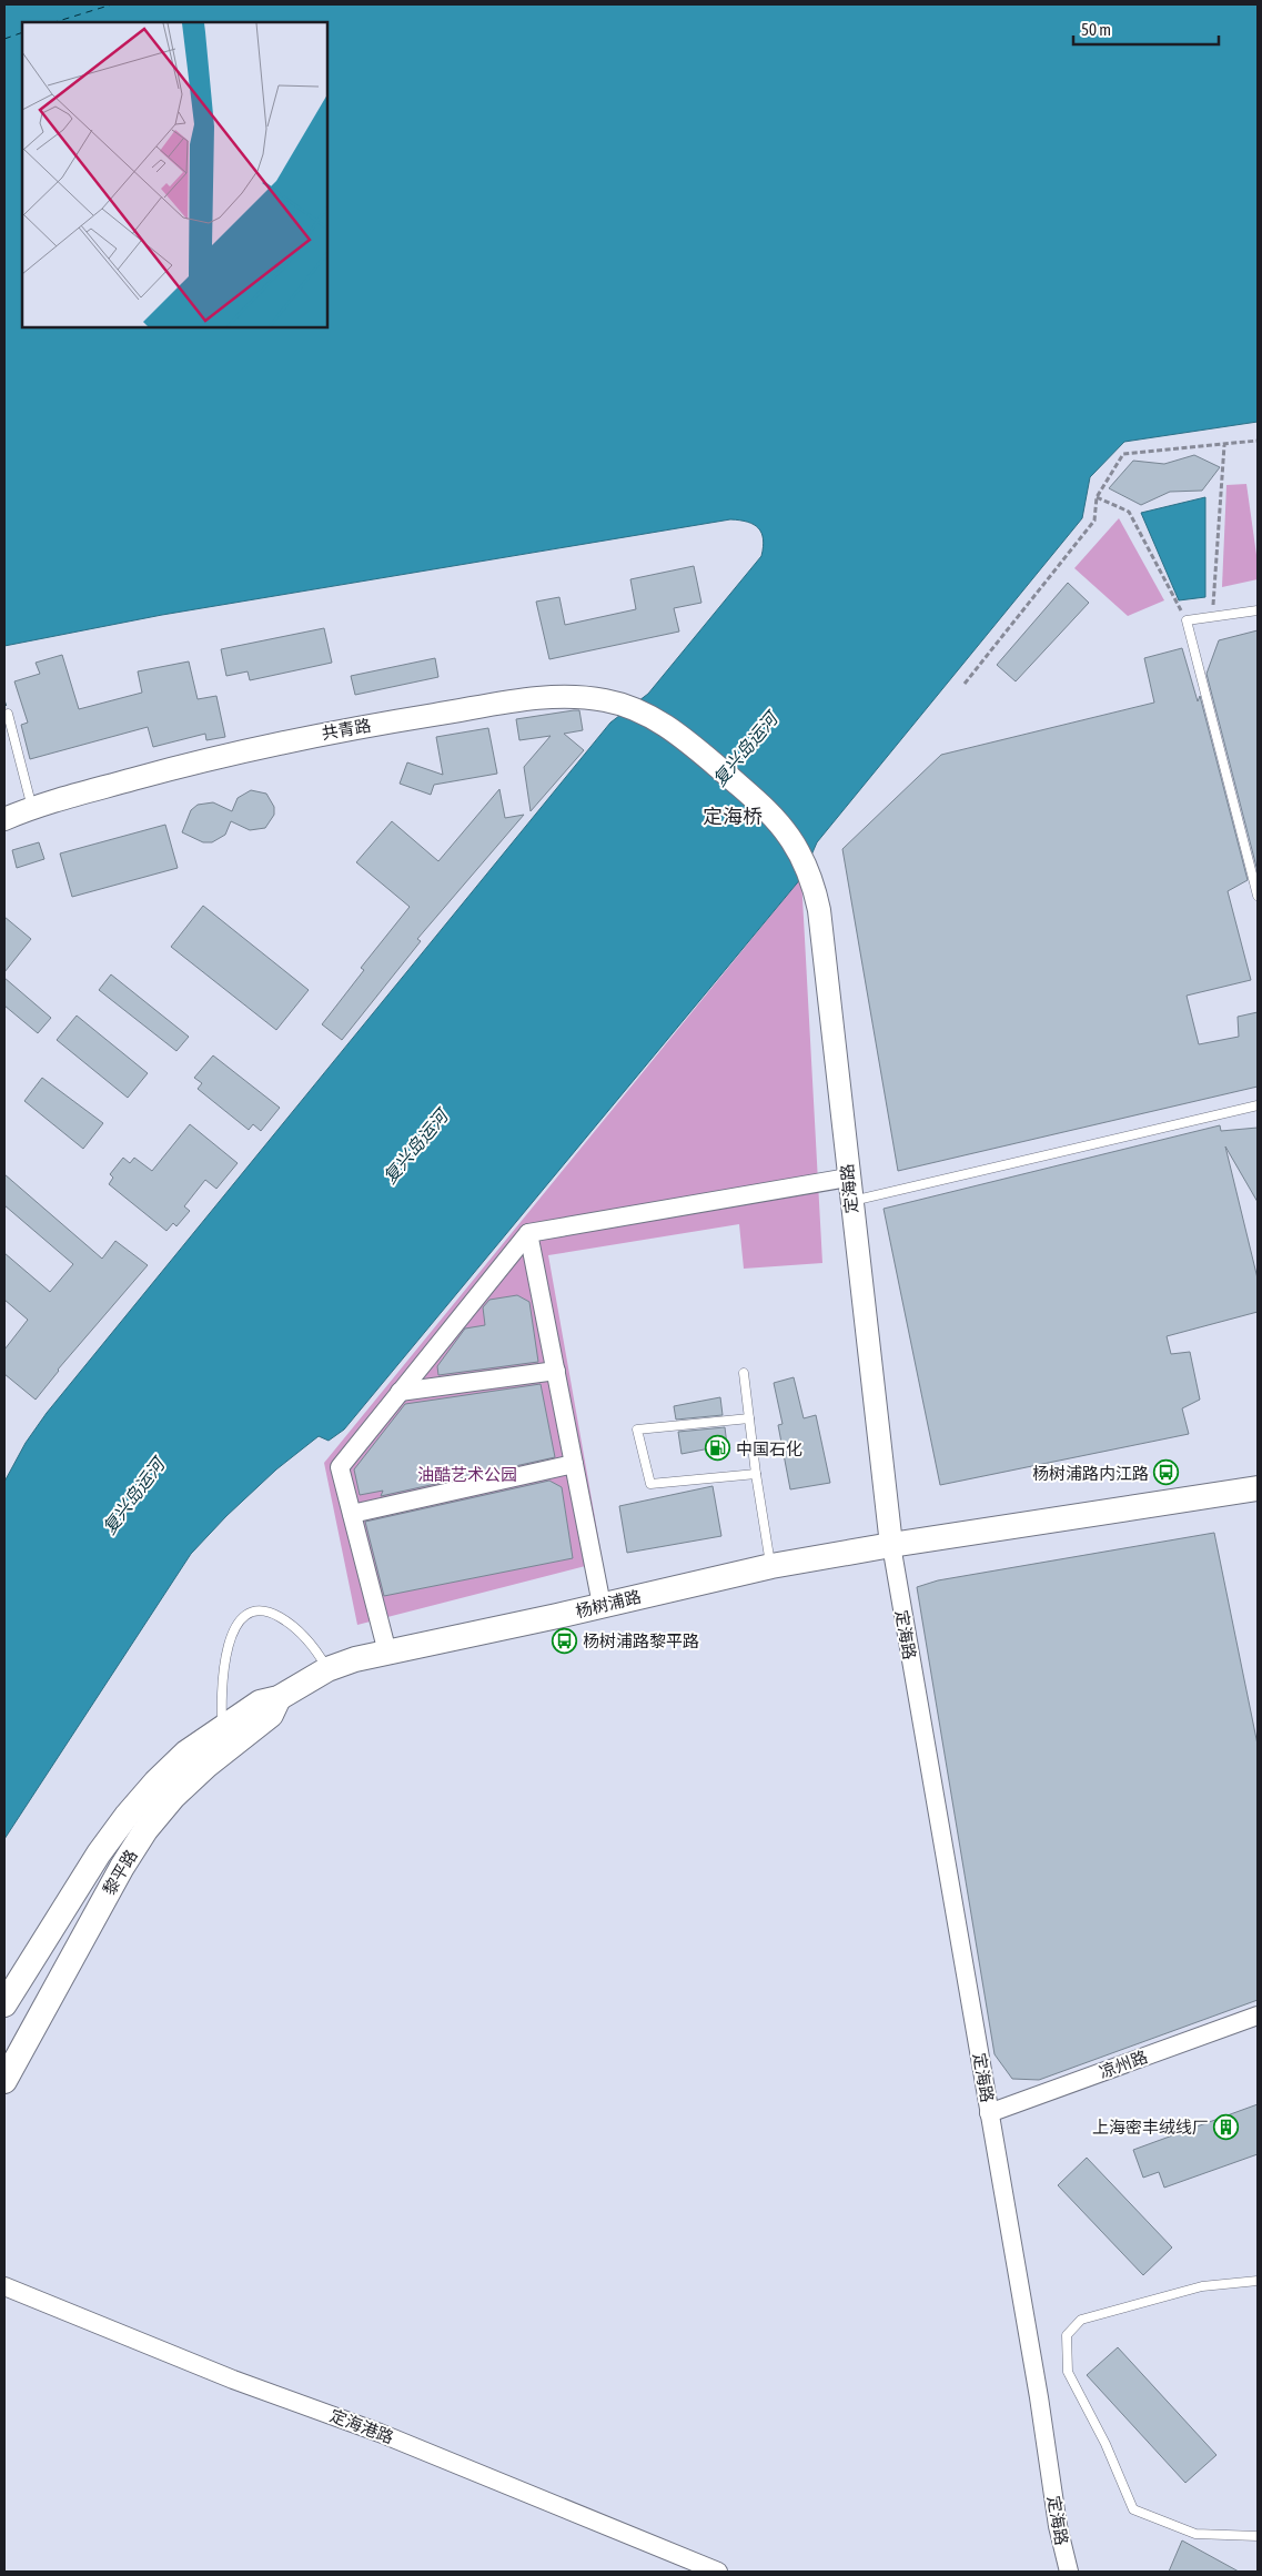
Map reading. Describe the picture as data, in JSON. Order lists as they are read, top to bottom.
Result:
{
  "streets": {
    "main road": ["杨树浦路", "黎平路"],
    "street": [
      "共青路",
      "定海路",
      "凉州路",
      "定海港路"
    ]
  },
  "crossings": [
    ["共青路", "定海路"],
    ["定海路", "杨树浦路"],
    ["定海路", "凉州路"],
    ["杨树浦路", "黎平路"]
  ],
  "districts": ["定海桥"],
  "water": ["复兴岛运河"],
  "parks": ["油酷艺术公园"],
  "places": {
    "fuel station": ["中国石化"],
    "bus stop": ["杨树浦路内江路", "杨树浦路黎平路"],
    "building": ["上海密丰绒线厂"]
  },
  "scale_bar": "50 m"
}
